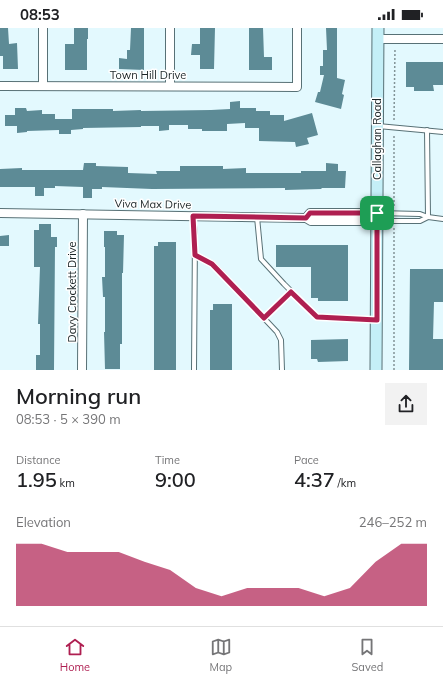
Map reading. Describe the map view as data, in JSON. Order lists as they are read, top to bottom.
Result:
{
  "streets": {
    "main road": ["Callaghan Road"],
    "street": ["Town Hill Drive", "Viva Max Drive", "Davy Crockett Drive"]
  },
  "crossings": [
    ["Callaghan Road", "Viva Max Drive"],
    ["Viva Max Drive", "Davy Crockett Drive"]
  ],
  "page": {
    "status": "08:53",
    "heading": ["Morning run", "08:53 · 5 × 390 m"],
    "stats": [
      ["Distance", "1.95 km"],
      ["Time", "9:00"],
      ["Pace", "4:37 /km"]
    ],
    "chart": ["Elevation", "246–252 m"],
    "tabs": ["Home", "Map", "Saved"]
  }
}
